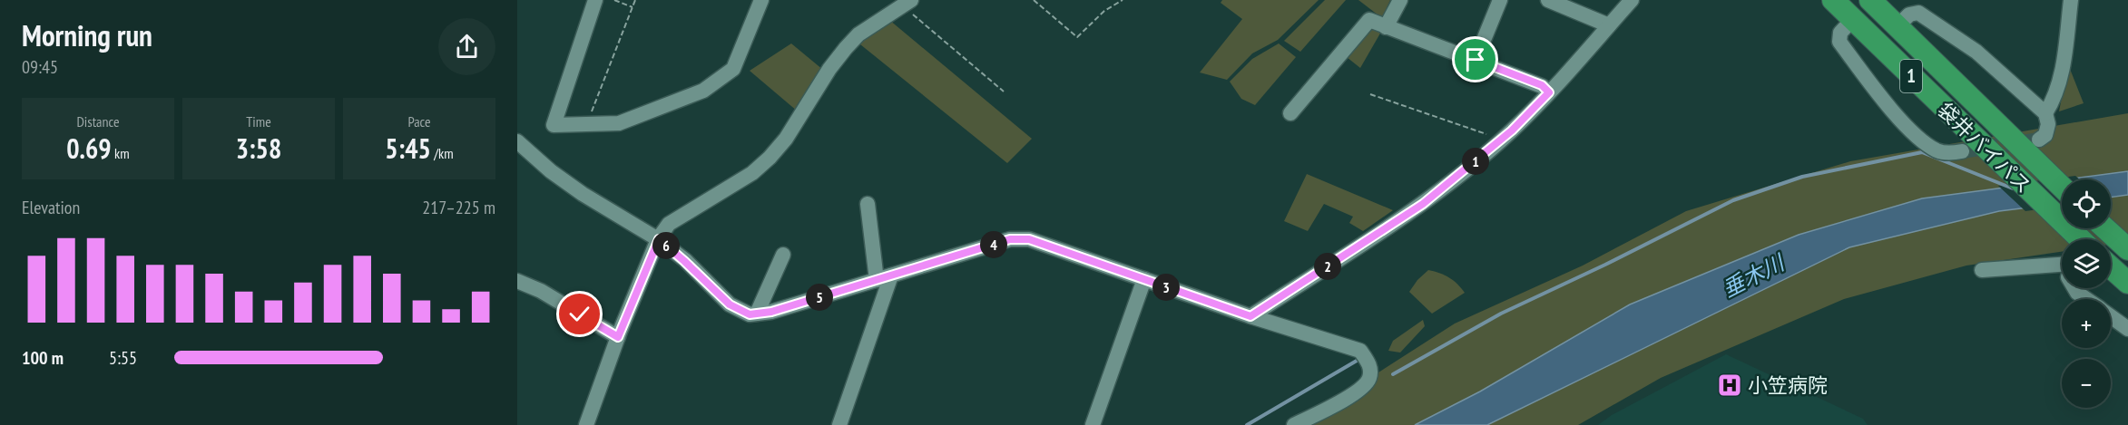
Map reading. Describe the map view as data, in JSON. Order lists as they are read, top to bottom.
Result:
{
  "streets": {
    "highway": ["1", "袋井バイパス"]
  },
  "water": ["垂木川"],
  "places": {
    "hospital": ["小笠病院"]
  },
  "page": {
    "heading": ["Morning run", "09:45"],
    "stats": [
      ["Distance", "0.69 km"],
      ["Time", "3:58"],
      ["Pace", "5:45 /km"]
    ],
    "pins": [
      "1",
      "4",
      "6",
      "2",
      "3",
      "5"
    ],
    "map_buttons": ["+", "−"],
    "chart": ["Elevation", "217–225 m"],
    "list": [
      {
        "name": "100 m",
        "note": "5:55"
      }
    ]
  }
}
